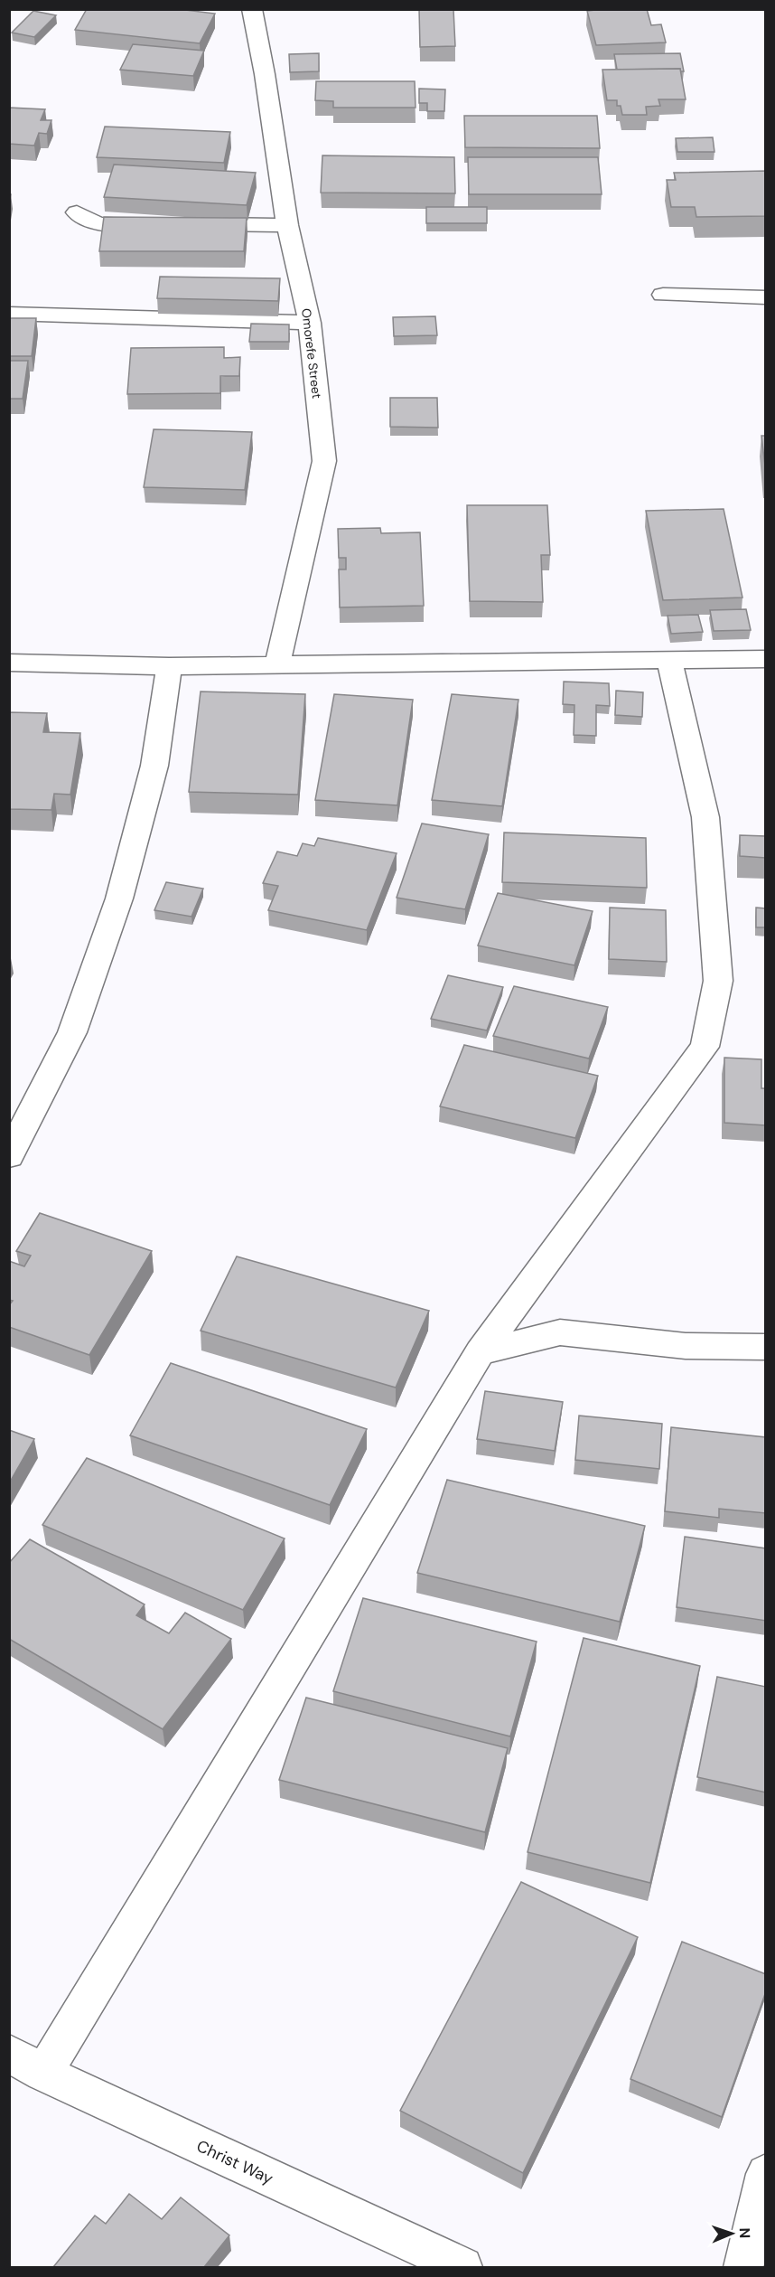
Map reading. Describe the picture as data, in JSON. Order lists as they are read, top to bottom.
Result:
{
  "streets": {
    "street": ["Omorefe Street", "Christ Way"]
  },
  "north": "right"
}
